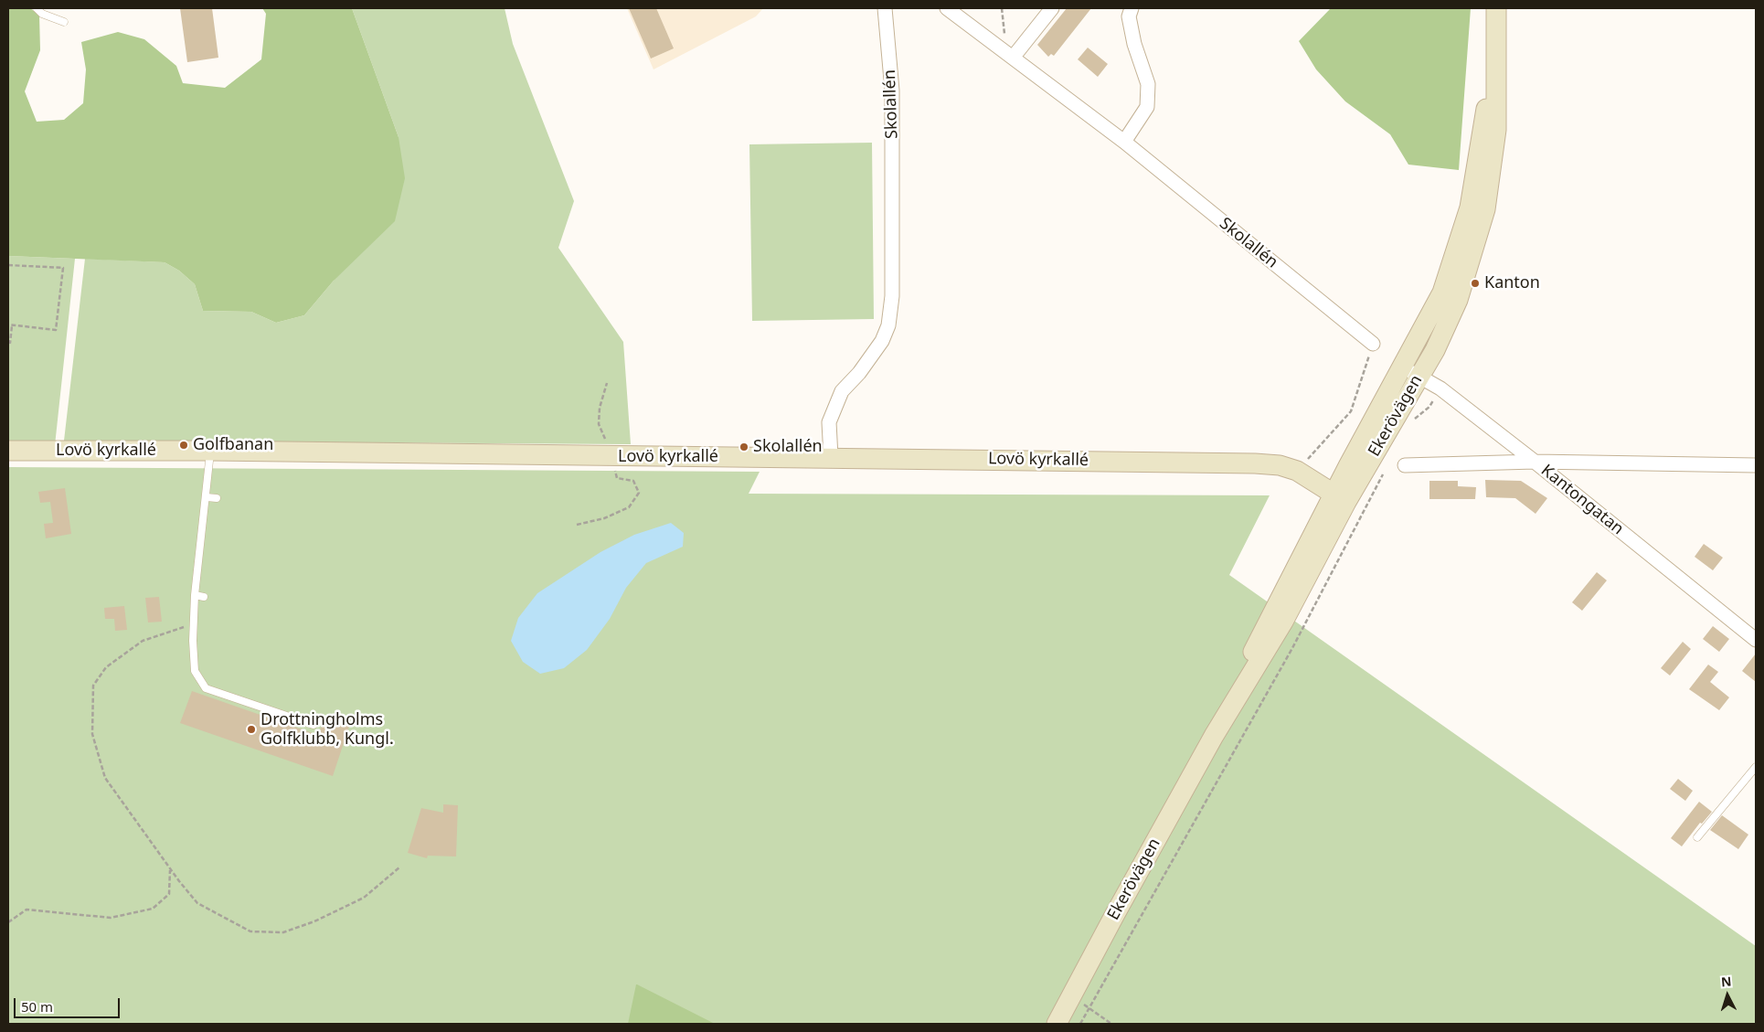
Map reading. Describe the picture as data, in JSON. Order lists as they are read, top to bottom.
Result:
{
  "streets": {
    "street": [
      "Skolallén",
      "Ekerövägen",
      "Lovö kyrkallé",
      "Kantongatan"
    ]
  },
  "crossings": [
    ["Skolallén", "Lovö kyrkallé"],
    ["Ekerövägen", "Lovö kyrkallé"],
    ["Ekerövägen", "Kantongatan"]
  ],
  "places": [
    "Kanton",
    "Golfbanan",
    "Skolallén",
    "Drottningholms Golfklubb, Kungl."
  ],
  "scale_bar": "50 m",
  "north": "top"
}
